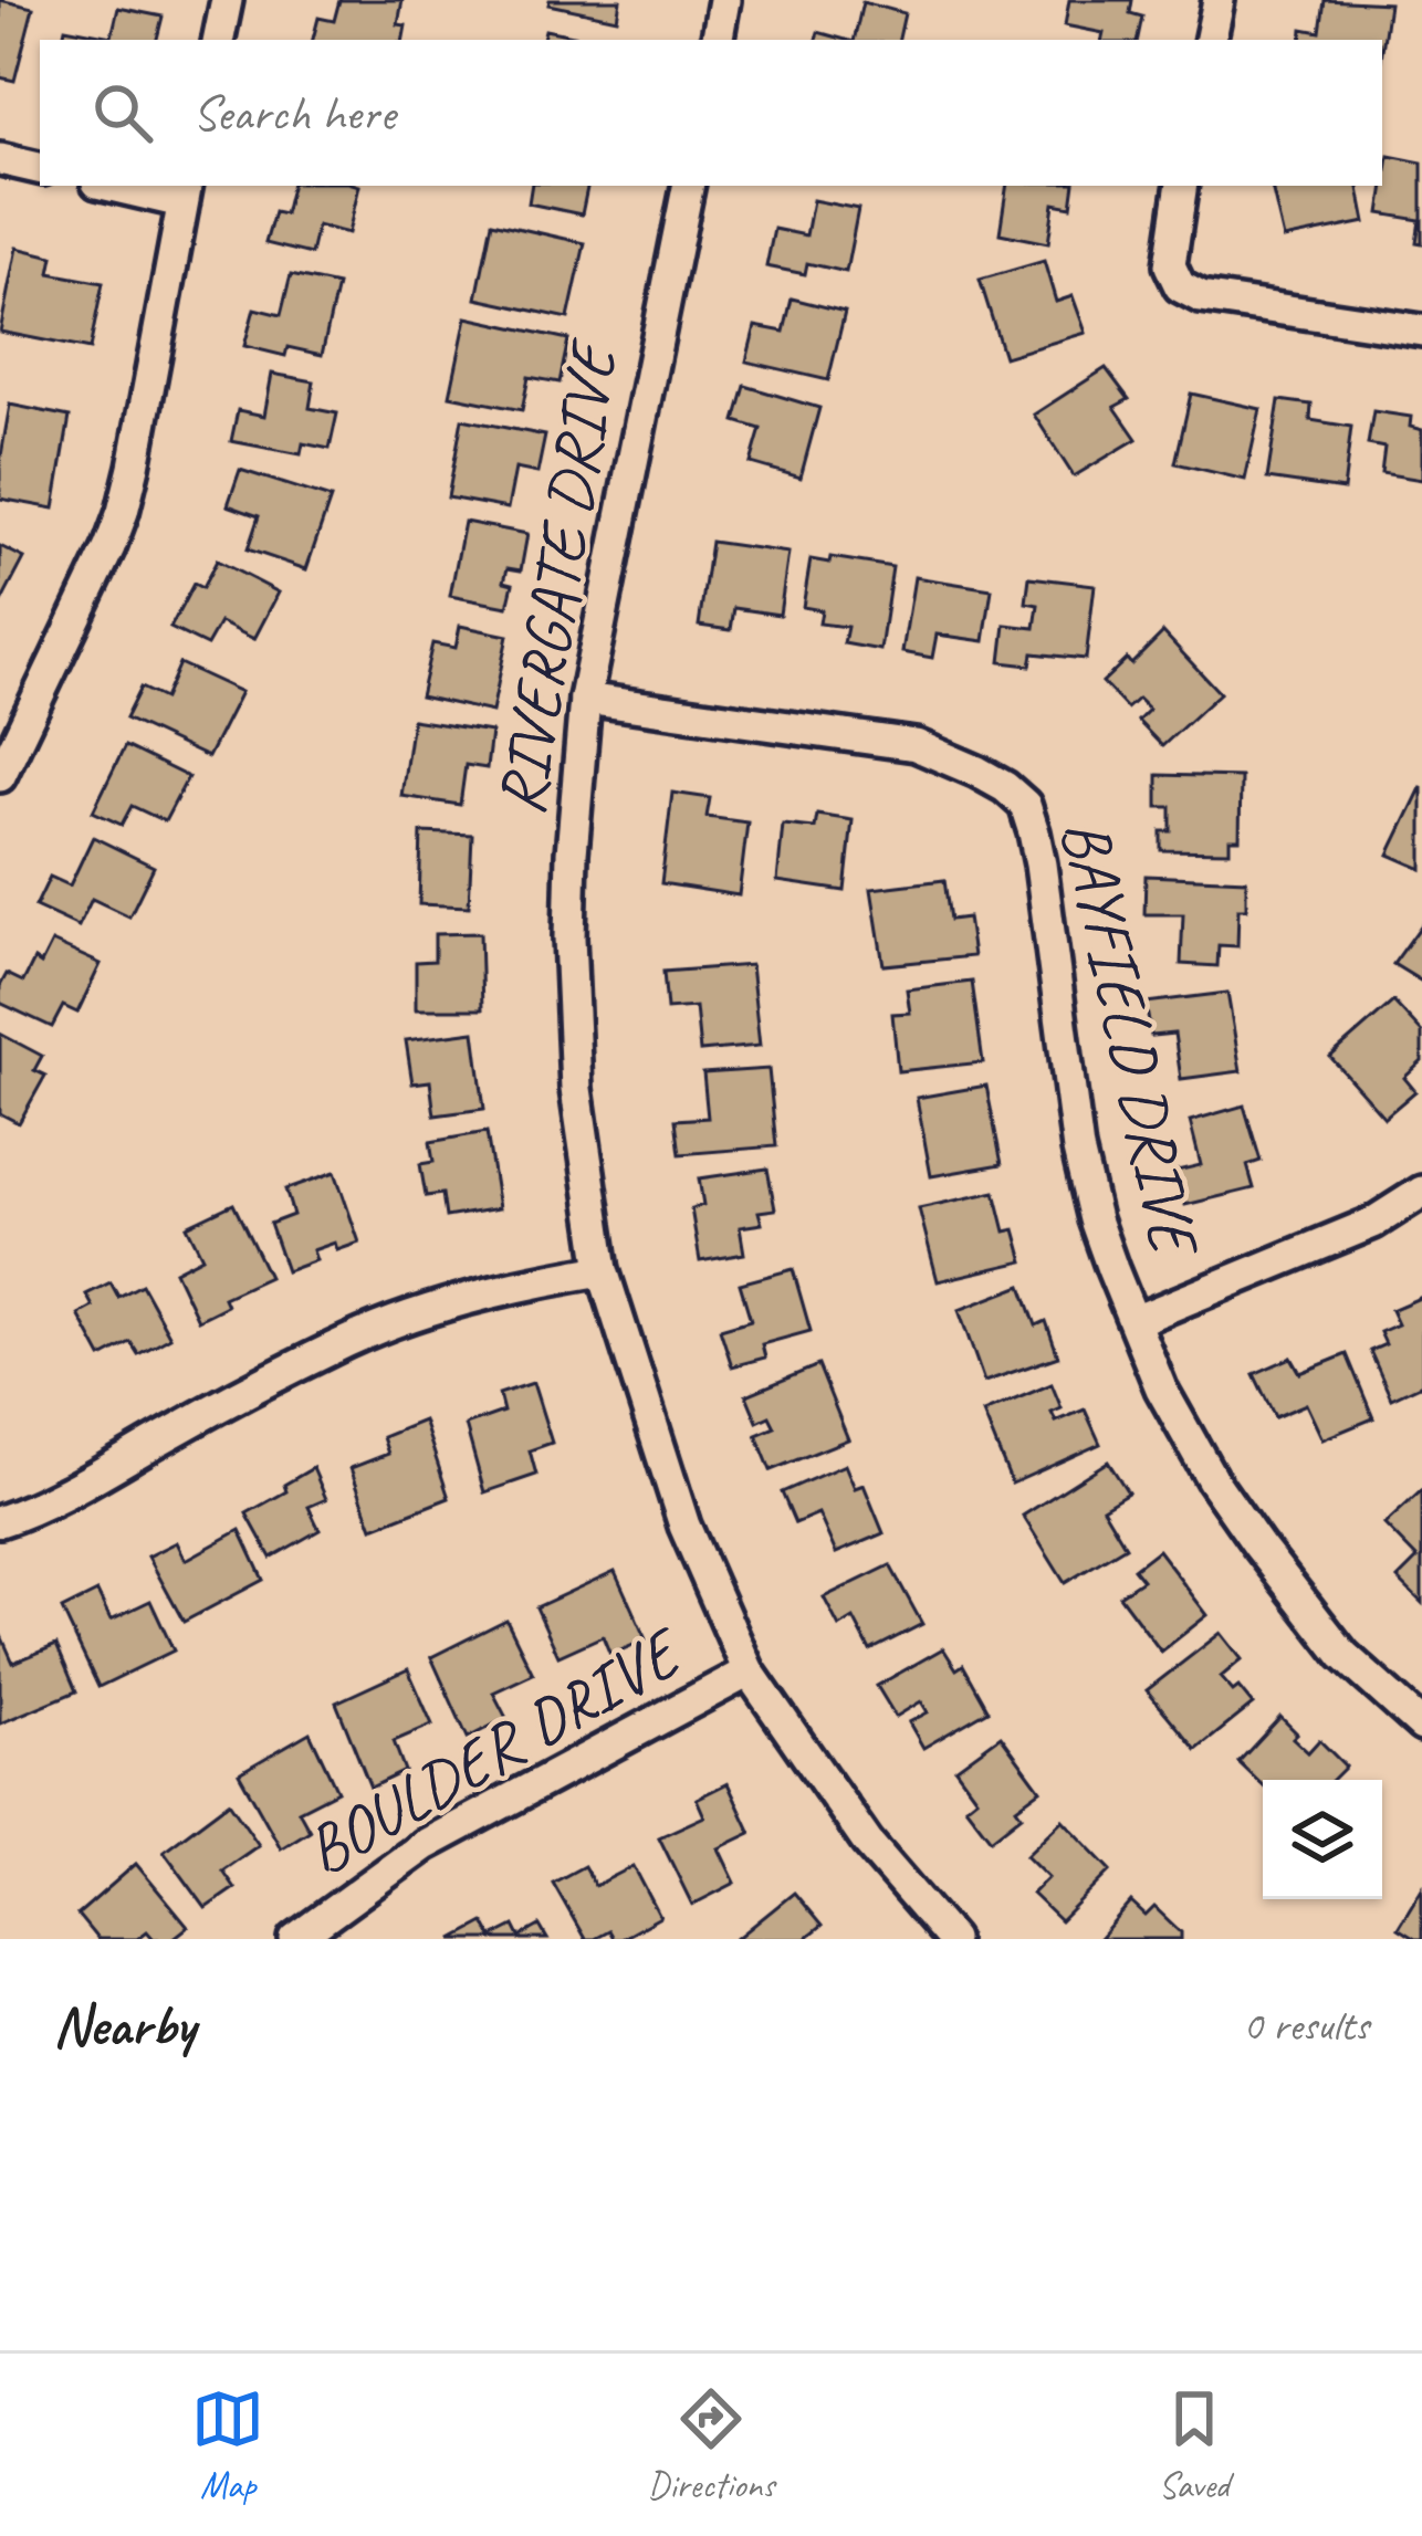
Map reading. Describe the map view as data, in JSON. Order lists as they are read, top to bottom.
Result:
{
  "streets": {
    "street": ["RIVERGATE DRIVE", "BAYFIELD DRIVE", "BOULDER DRIVE"]
  },
  "crossings": [
    ["RIVERGATE DRIVE", "BAYFIELD DRIVE"],
    ["RIVERGATE DRIVE", "BOULDER DRIVE"]
  ],
  "page": {
    "search": "Search here",
    "heading": ["Nearby", "0 results"],
    "nav": ["Map", "Directions", "Saved"]
  }
}
